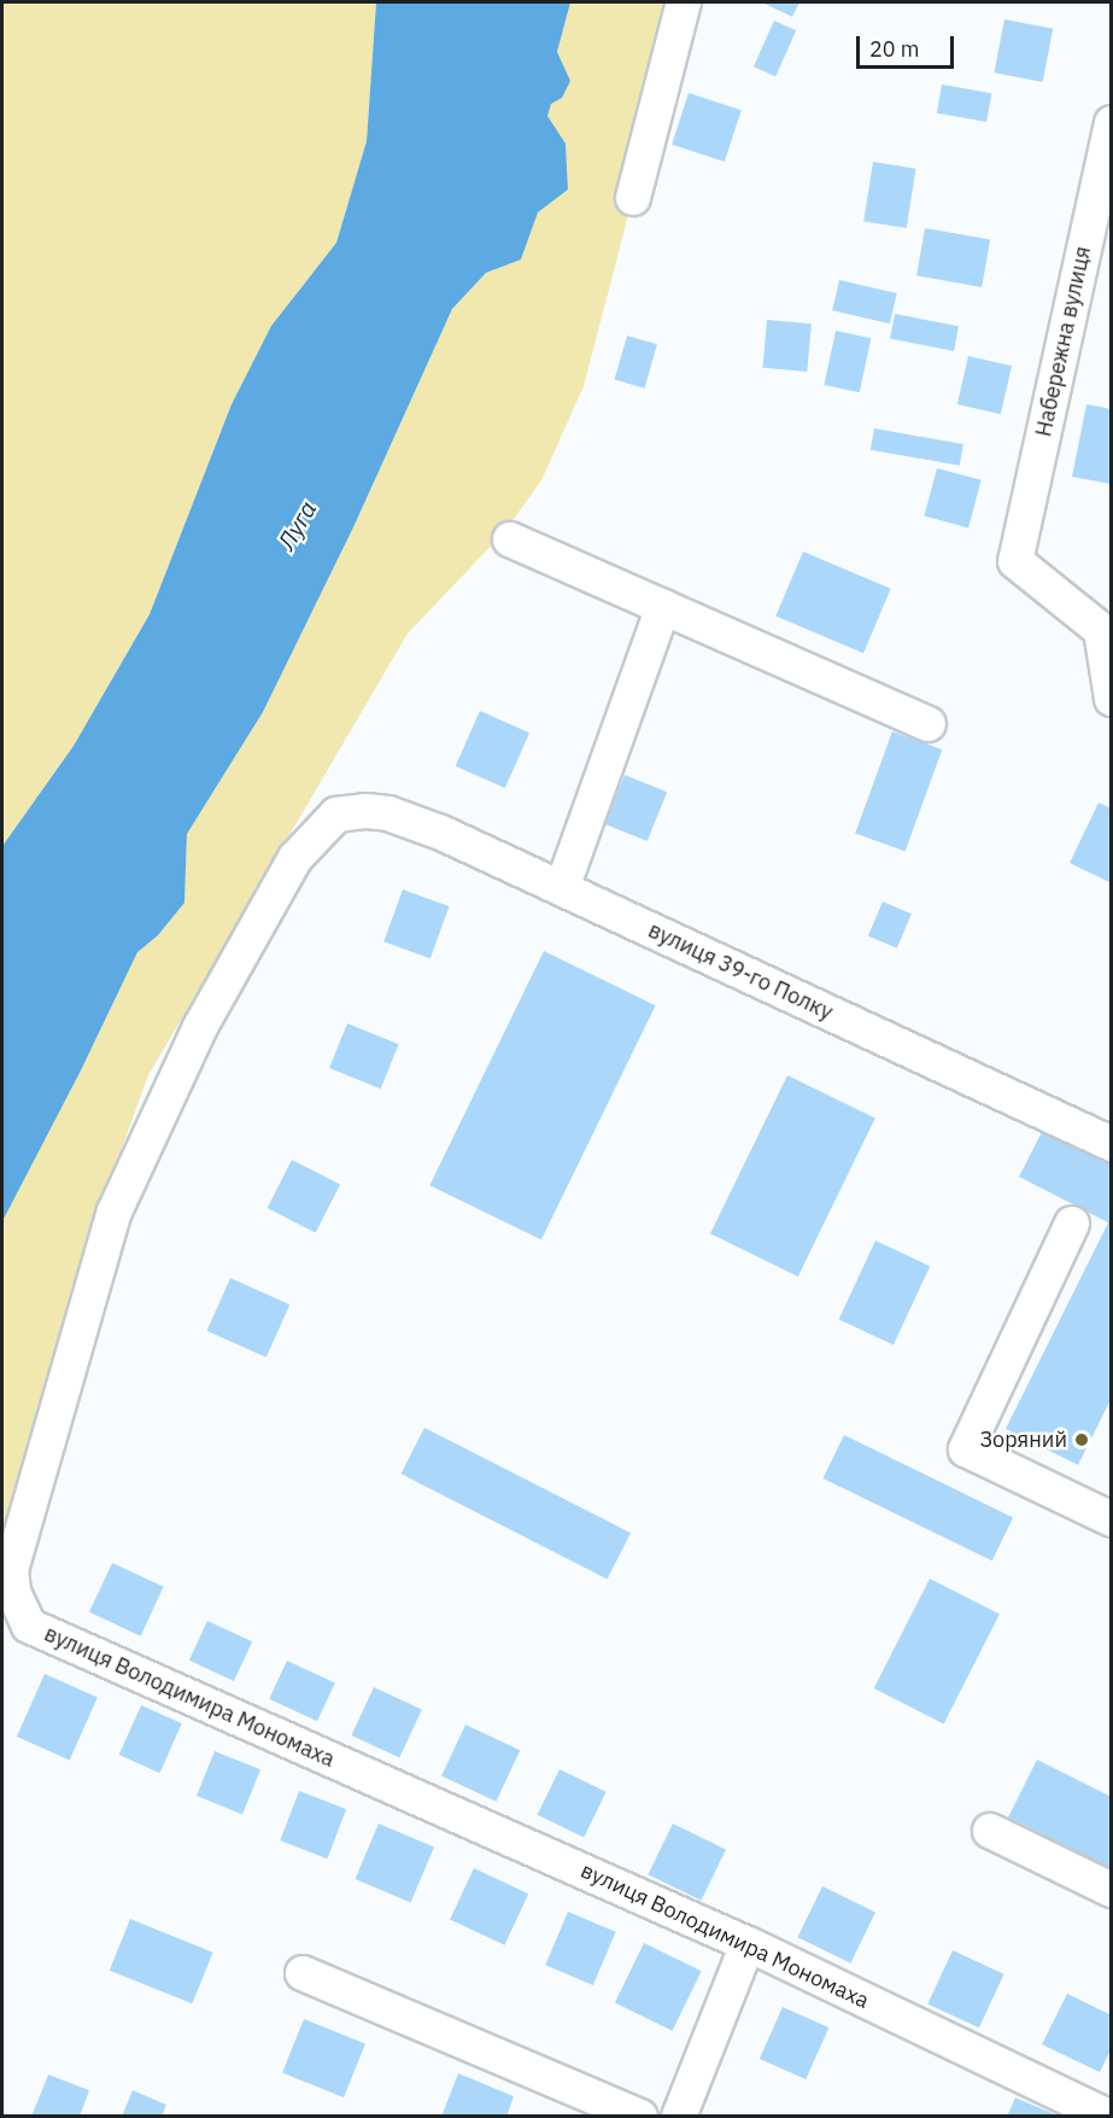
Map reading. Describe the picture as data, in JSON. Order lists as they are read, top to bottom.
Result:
{
  "streets": {
    "street": ["Набережна вулиця", "вулиця 39-го Полку", "вулиця Володимира Мономаха"]
  },
  "crossings": [
    ["вулиця 39-го Полку", "вулиця Володимира Мономаха"]
  ],
  "water": ["Луга"],
  "places": ["Зоряний"],
  "scale_bar": "20 m"
}
